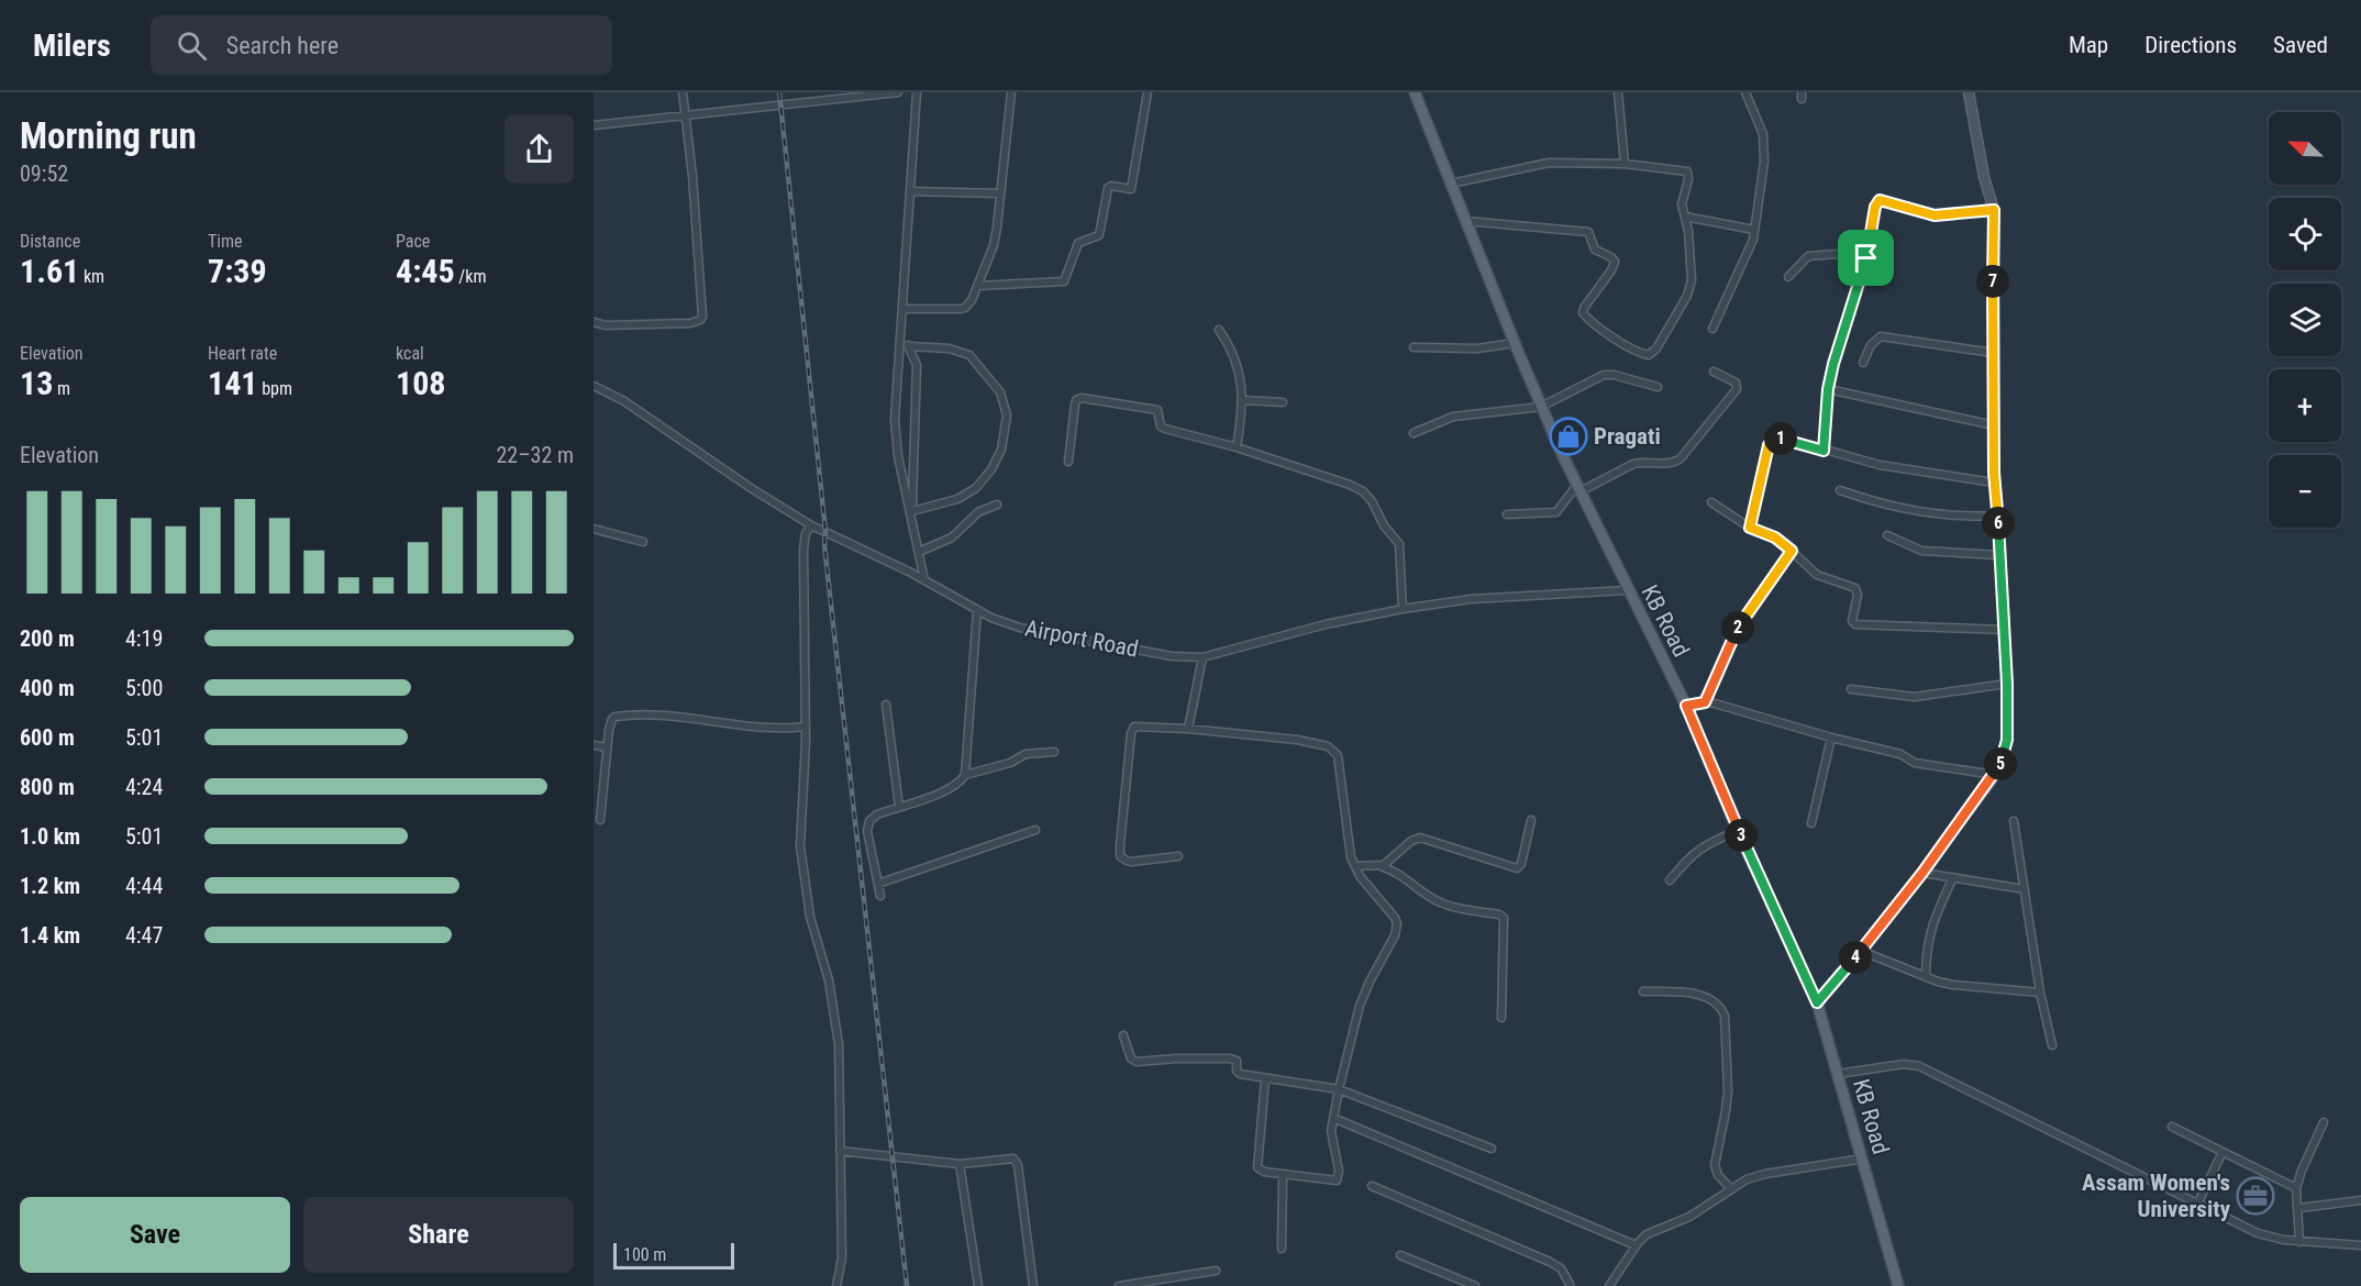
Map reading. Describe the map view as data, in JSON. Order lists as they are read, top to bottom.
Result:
{
  "streets": {
    "main road": ["KB Road"],
    "street": ["Airport Road"]
  },
  "crossings": [
    ["KB Road", "Airport Road"]
  ],
  "places": {
    "shop": ["Pragati"],
    "office": ["Assam Women's University"]
  },
  "scale_bar": "100 m",
  "north": "top left",
  "page": {
    "header": "Milers",
    "search": "Search here",
    "nav": ["Map", "Directions", "Saved"],
    "heading": ["Morning run", "09:52"],
    "map_buttons": ["+", "−"],
    "stats": [
      ["Distance", "1.61 km"],
      ["Time", "7:39"],
      ["Pace", "4:45 /km"],
      ["Elevation", "13 m"],
      ["Heart rate", "141 bpm"],
      ["kcal", "108"]
    ],
    "pins": [
      "7",
      "1",
      "6",
      "2",
      "5",
      "3",
      "4"
    ],
    "chart": ["Elevation", "22–32 m"],
    "list": [
      {
        "name": "200 m",
        "note": "4:19"
      },
      {
        "name": "400 m",
        "note": "5:00"
      },
      {
        "name": "600 m",
        "note": "5:01"
      },
      {
        "name": "800 m",
        "note": "4:24"
      },
      {
        "name": "1.0 km",
        "note": "5:01"
      },
      {
        "name": "1.2 km",
        "note": "4:44"
      },
      {
        "name": "1.4 km",
        "note": "4:47"
      }
    ],
    "buttons": ["Save", "Share"],
    "scale": "100 m"
  }
}
